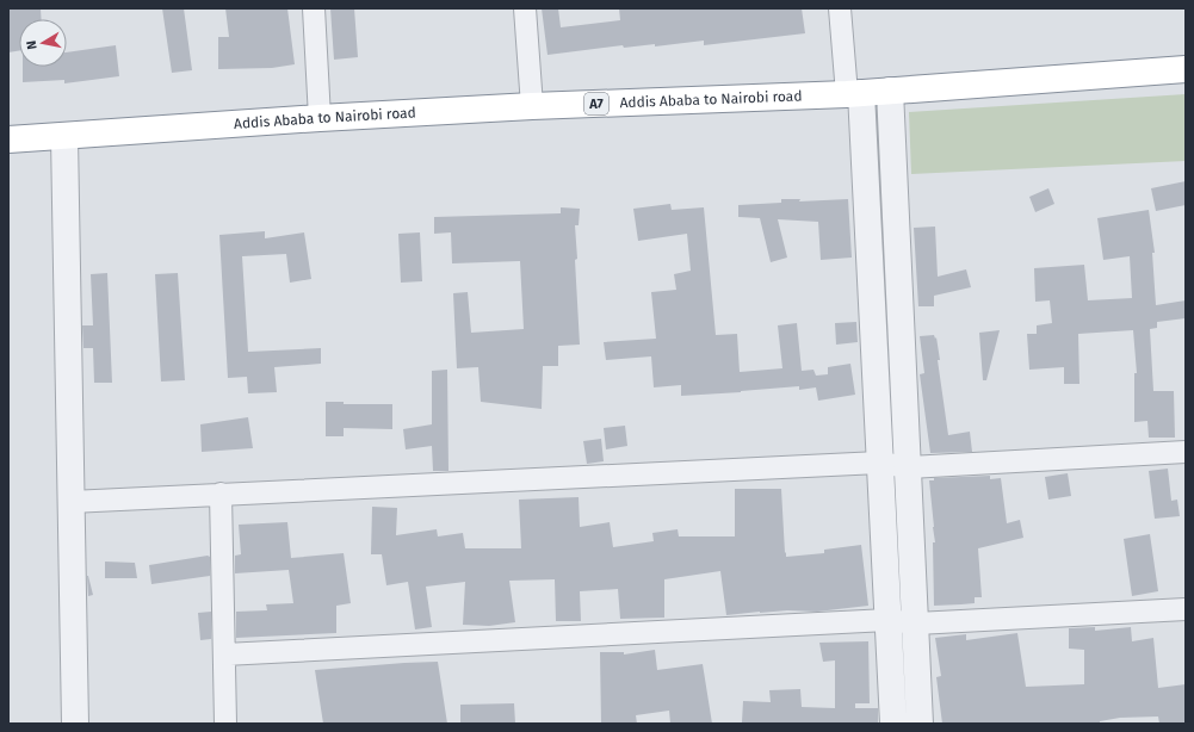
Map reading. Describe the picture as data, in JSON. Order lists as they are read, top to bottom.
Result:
{
  "streets": {
    "highway": ["Addis Ababa to Nairobi road", "A7"]
  },
  "north": "left"
}
